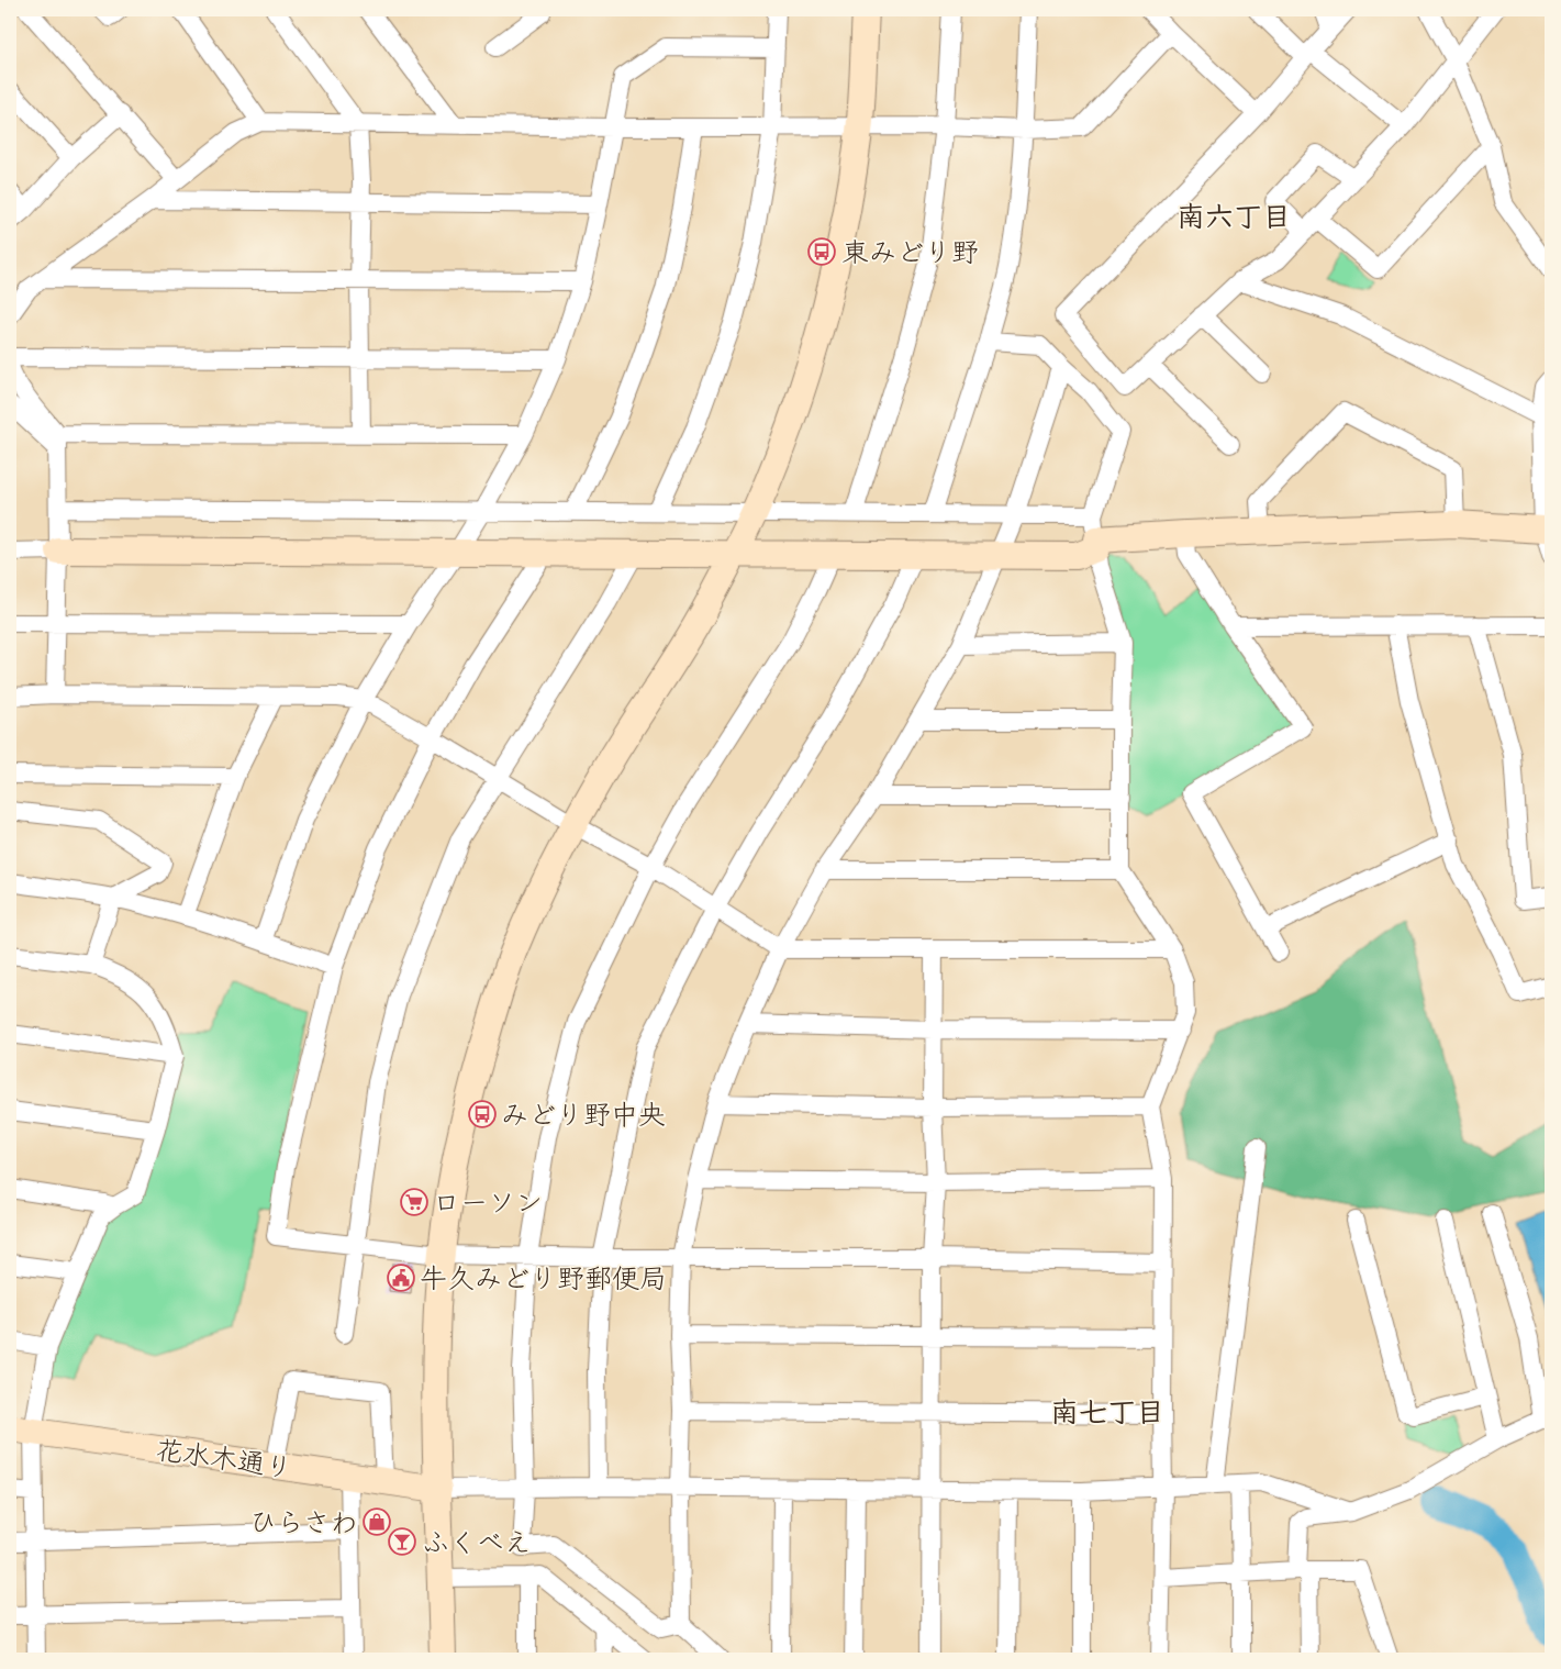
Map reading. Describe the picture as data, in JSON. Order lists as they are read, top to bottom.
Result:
{
  "streets": {
    "street": ["花水木通り"]
  },
  "districts": ["南六丁目", "南七丁目"],
  "places": {
    "bus stop": ["東みどり野", "みどり野中央"],
    "supermarket": ["ローソン"],
    "public building": ["牛久みどり野郵便局"],
    "shop": ["ひらさわ"],
    "bar": ["ふくべえ"]
  }
}
